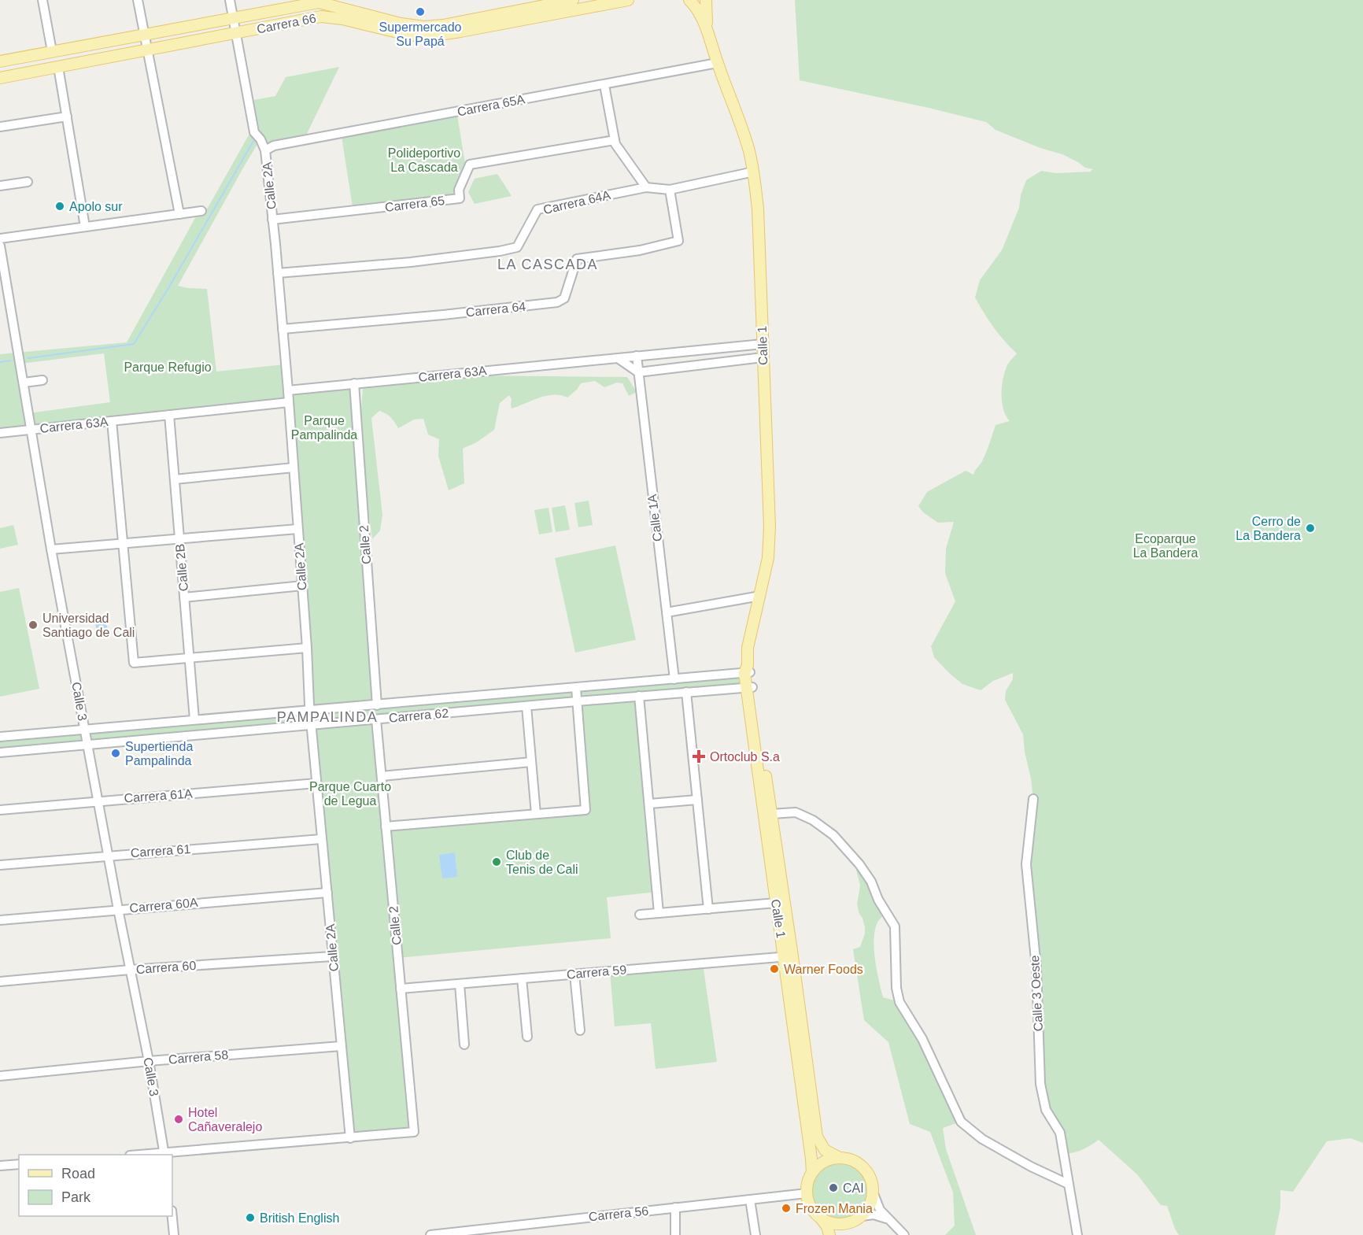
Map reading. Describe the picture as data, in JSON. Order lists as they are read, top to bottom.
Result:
{
  "streets": {
    "main road": ["Carrera 66", "Calle 1"],
    "street": [
      "Carrera 65A",
      "Calle 2A",
      "Carrera 64A",
      "Carrera 65",
      "Carrera 64",
      "Carrera 63A",
      "Calle 1A",
      "Calle 2",
      "Calle 2B",
      "Calle 3",
      "Carrera 62",
      "Carrera 61A",
      "Carrera 61",
      "Carrera 60A",
      "Carrera 60",
      "Carrera 59",
      "Calle 3 Oeste",
      "Carrera 58",
      "Carrera 56"
    ]
  },
  "crossings": [
    ["Carrera 66", "Calle 2A"],
    ["Carrera 65A", "Calle 2A"],
    ["Carrera 65A", "Calle 1"],
    ["Calle 2A", "Carrera 64A"],
    ["Calle 2A", "Carrera 65"],
    ["Calle 2A", "Carrera 64"],
    ["Calle 2A", "Carrera 63A"],
    ["Calle 2A", "Calle 2"],
    ["Calle 2A", "Carrera 62"],
    ["Calle 2A", "Carrera 61A"],
    ["Calle 2A", "Carrera 61"],
    ["Calle 2A", "Carrera 60A"],
    ["Calle 2A", "Carrera 60"],
    ["Calle 2A", "Carrera 58"],
    ["Carrera 64A", "Carrera 64"],
    ["Carrera 64A", "Calle 1"],
    ["Calle 1", "Carrera 63A"],
    ["Calle 1", "Carrera 62"],
    ["Calle 1", "Carrera 59"],
    ["Calle 1", "Carrera 56"],
    ["Carrera 63A", "Calle 1A"],
    ["Carrera 63A", "Calle 2"],
    ["Carrera 63A", "Calle 2B"],
    ["Carrera 63A", "Calle 3"],
    ["Calle 1A", "Carrera 62"],
    ["Calle 2", "Carrera 62"],
    ["Calle 2", "Carrera 59"],
    ["Calle 2B", "Carrera 62"],
    ["Calle 3", "Carrera 62"],
    ["Calle 3", "Carrera 61A"],
    ["Calle 3", "Carrera 61"],
    ["Calle 3", "Carrera 60A"],
    ["Calle 3", "Carrera 60"],
    ["Calle 3", "Carrera 58"]
  ],
  "districts": ["LA CASCADA", "PAMPALINDA"],
  "parks": [
    "Polideportivo La Cascada",
    "Parque Refugio",
    "Parque Pampalinda",
    "Ecoparque La Bandera",
    "Parque Cuarto de Legua"
  ],
  "places": {
    "other": [
      "Supermercado Su Papá",
      "Apolo sur",
      "Cerro de La Bandera",
      "Universidad Santiago de Cali",
      "Supertienda Pampalinda",
      "Club de Tenis de Cali",
      "Warner Foods",
      "Hotel Cañaveralejo",
      "CAI",
      "Frozen Mania",
      "British English"
    ],
    "health": ["Ortoclub S.a"]
  },
  "legend": ["Road", "Park"]
}
